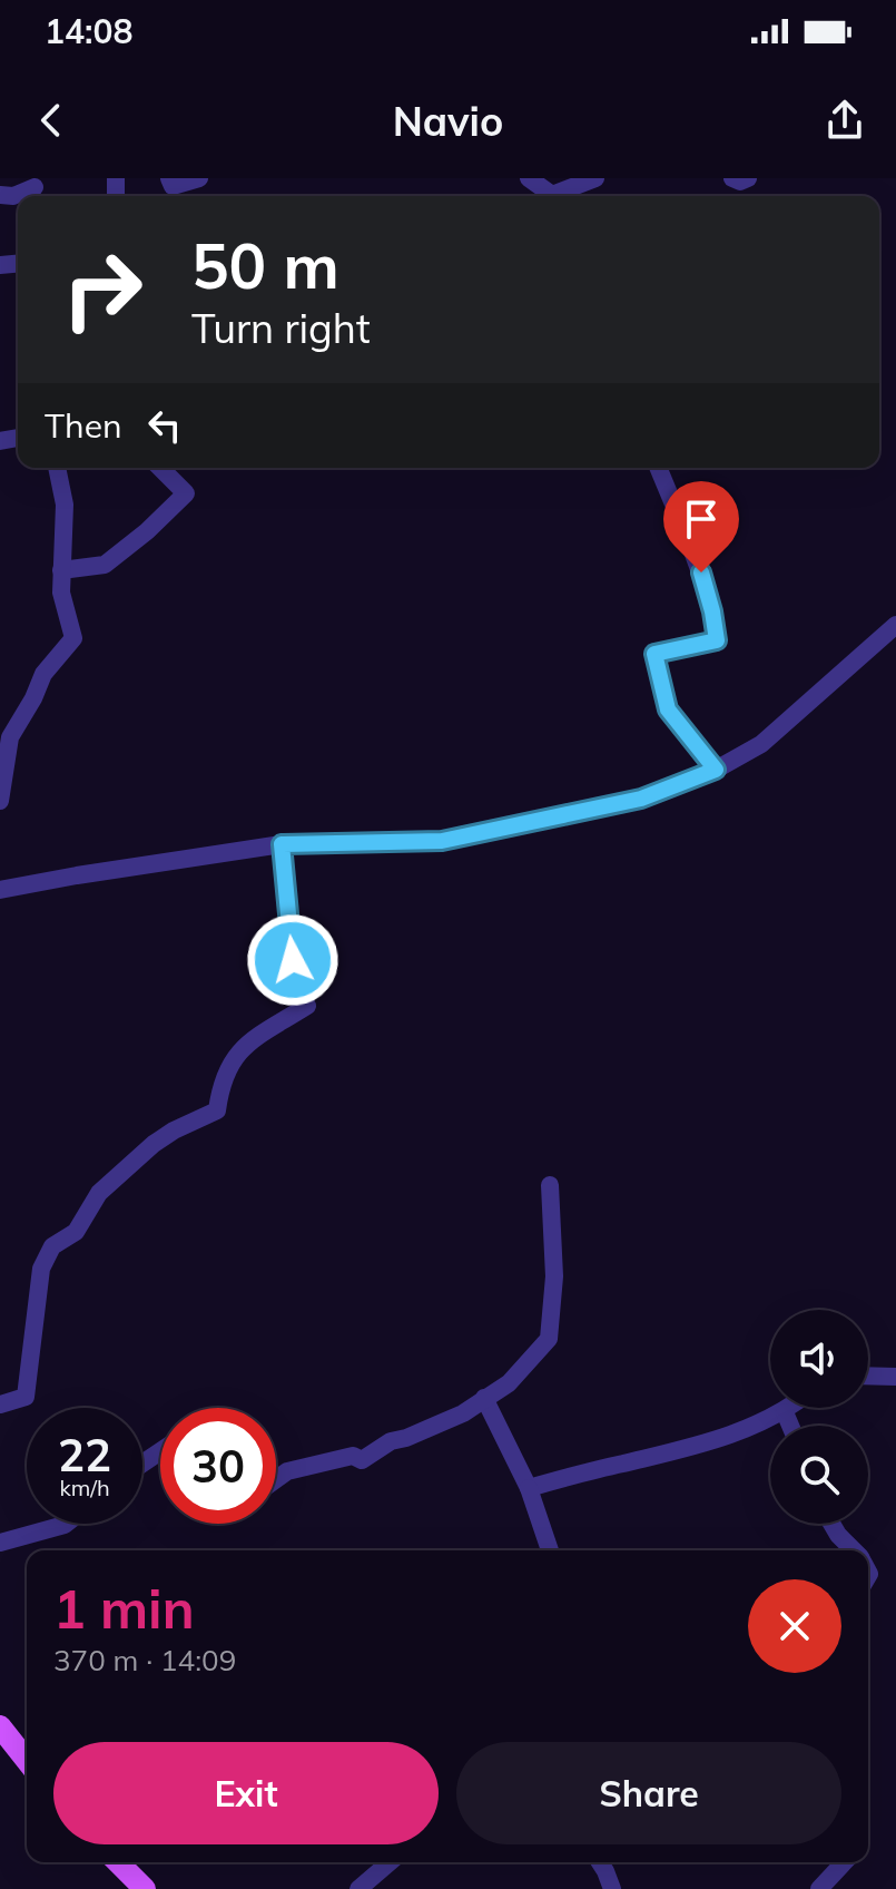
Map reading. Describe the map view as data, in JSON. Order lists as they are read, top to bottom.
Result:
{
  "page": {
    "status": "14:08",
    "header": "Navio",
    "turn": ["50 m", "Turn right"],
    "then": "Then",
    "speed": "22 km/h",
    "limit": "30",
    "heading": ["1 min", "370 m · 14:09"],
    "buttons": ["Exit", "Share"]
  }
}
